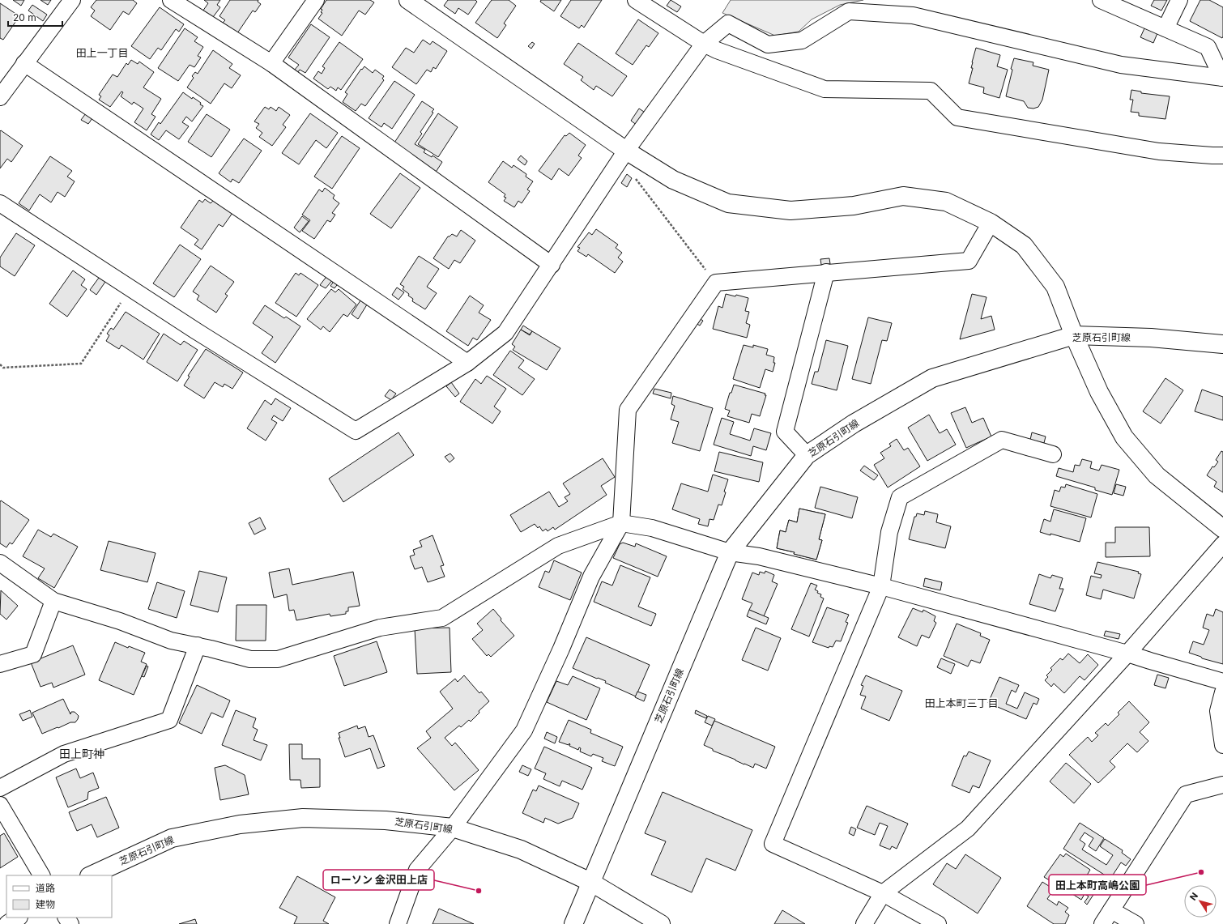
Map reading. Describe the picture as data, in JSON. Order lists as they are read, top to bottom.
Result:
{
  "streets": {
    "main road": ["芝原石引町線"]
  },
  "districts": ["田上一丁目", "田上本町三丁目", "田上町神"],
  "places": ["田上本町高嶋公園", "ローソン 金沢田上店"],
  "legend": ["道路", "建物"],
  "scale_bar": "20 m",
  "north": "top left"
}
